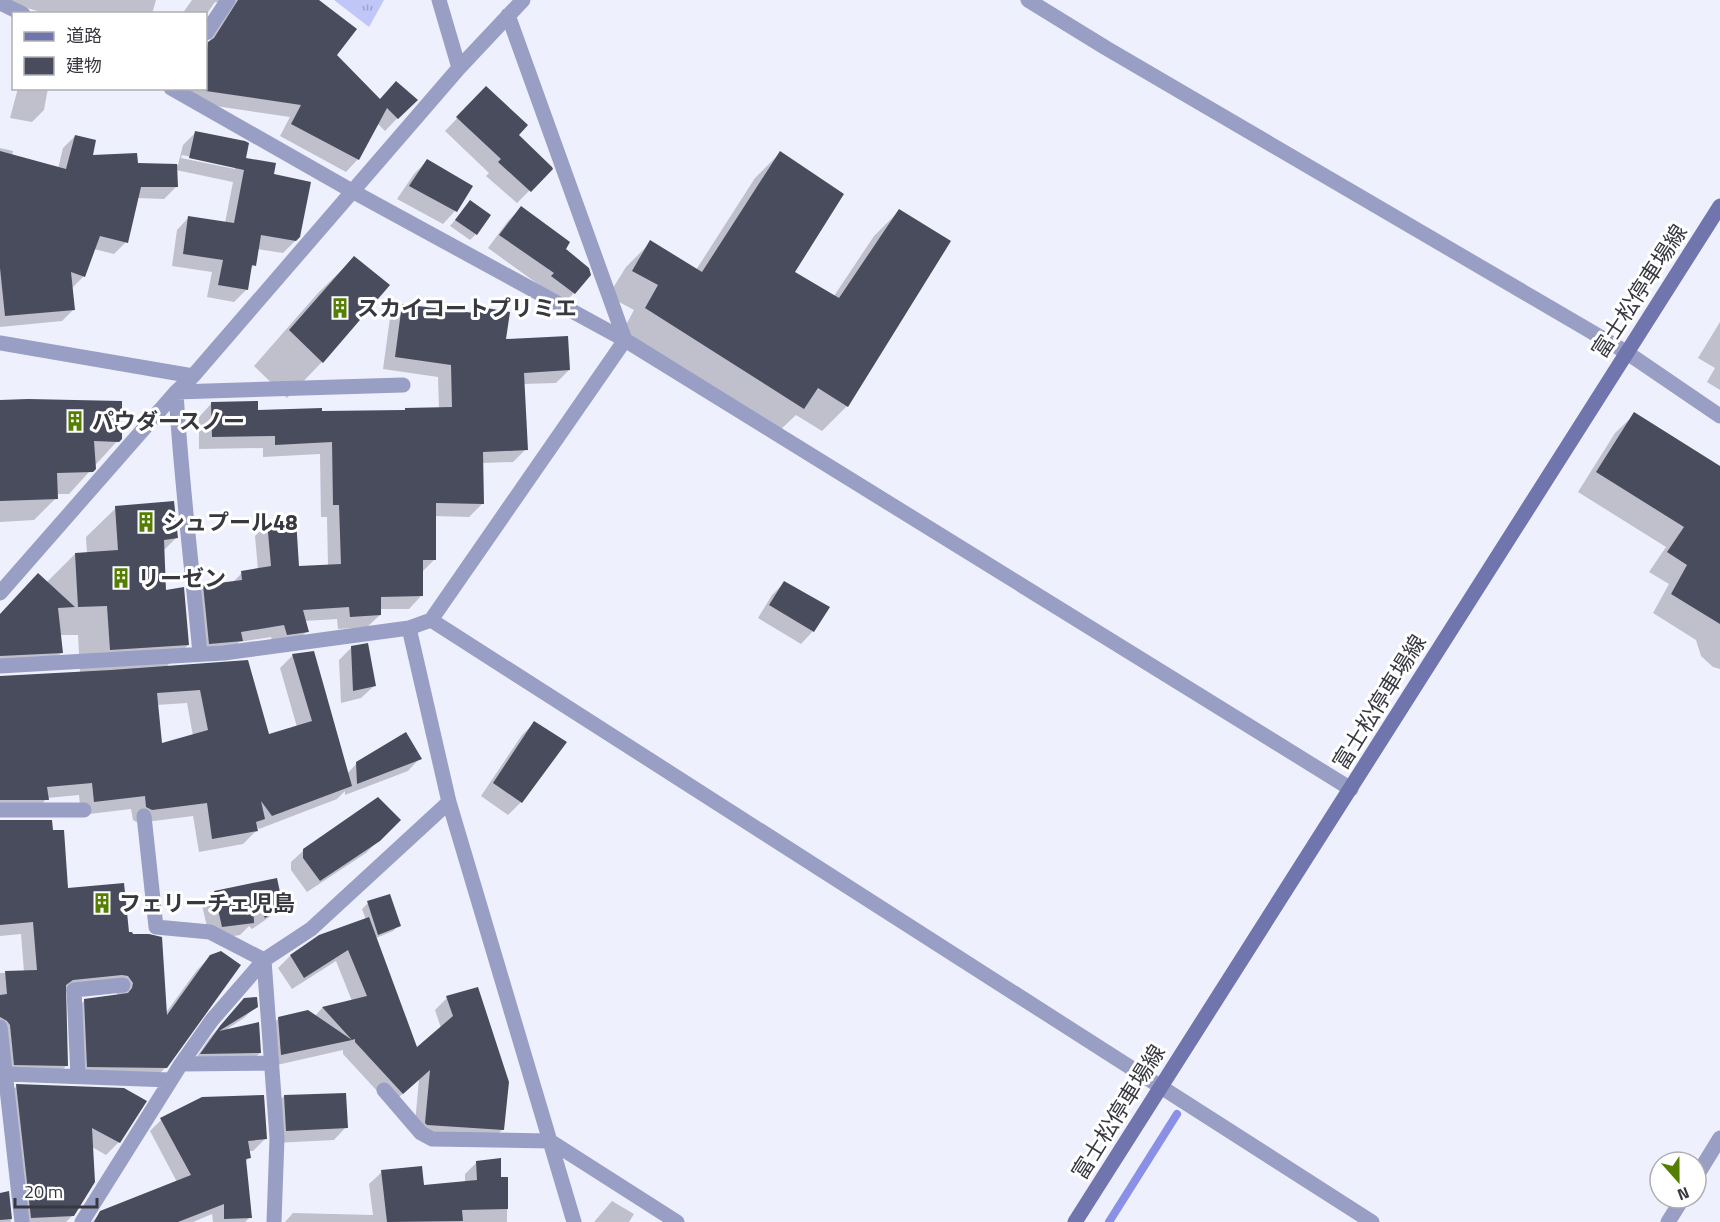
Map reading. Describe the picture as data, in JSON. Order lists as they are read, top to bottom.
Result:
{
  "streets": {
    "main road": ["富士松停車場線"]
  },
  "places": {
    "building": [
      "スカイコートプリミエ",
      "パウダースノー",
      "シュプール48",
      "リーゼン",
      "フェリーチェ児島"
    ]
  },
  "legend": ["道路", "建物"],
  "scale_bar": "20 m",
  "north": "bottom"
}
